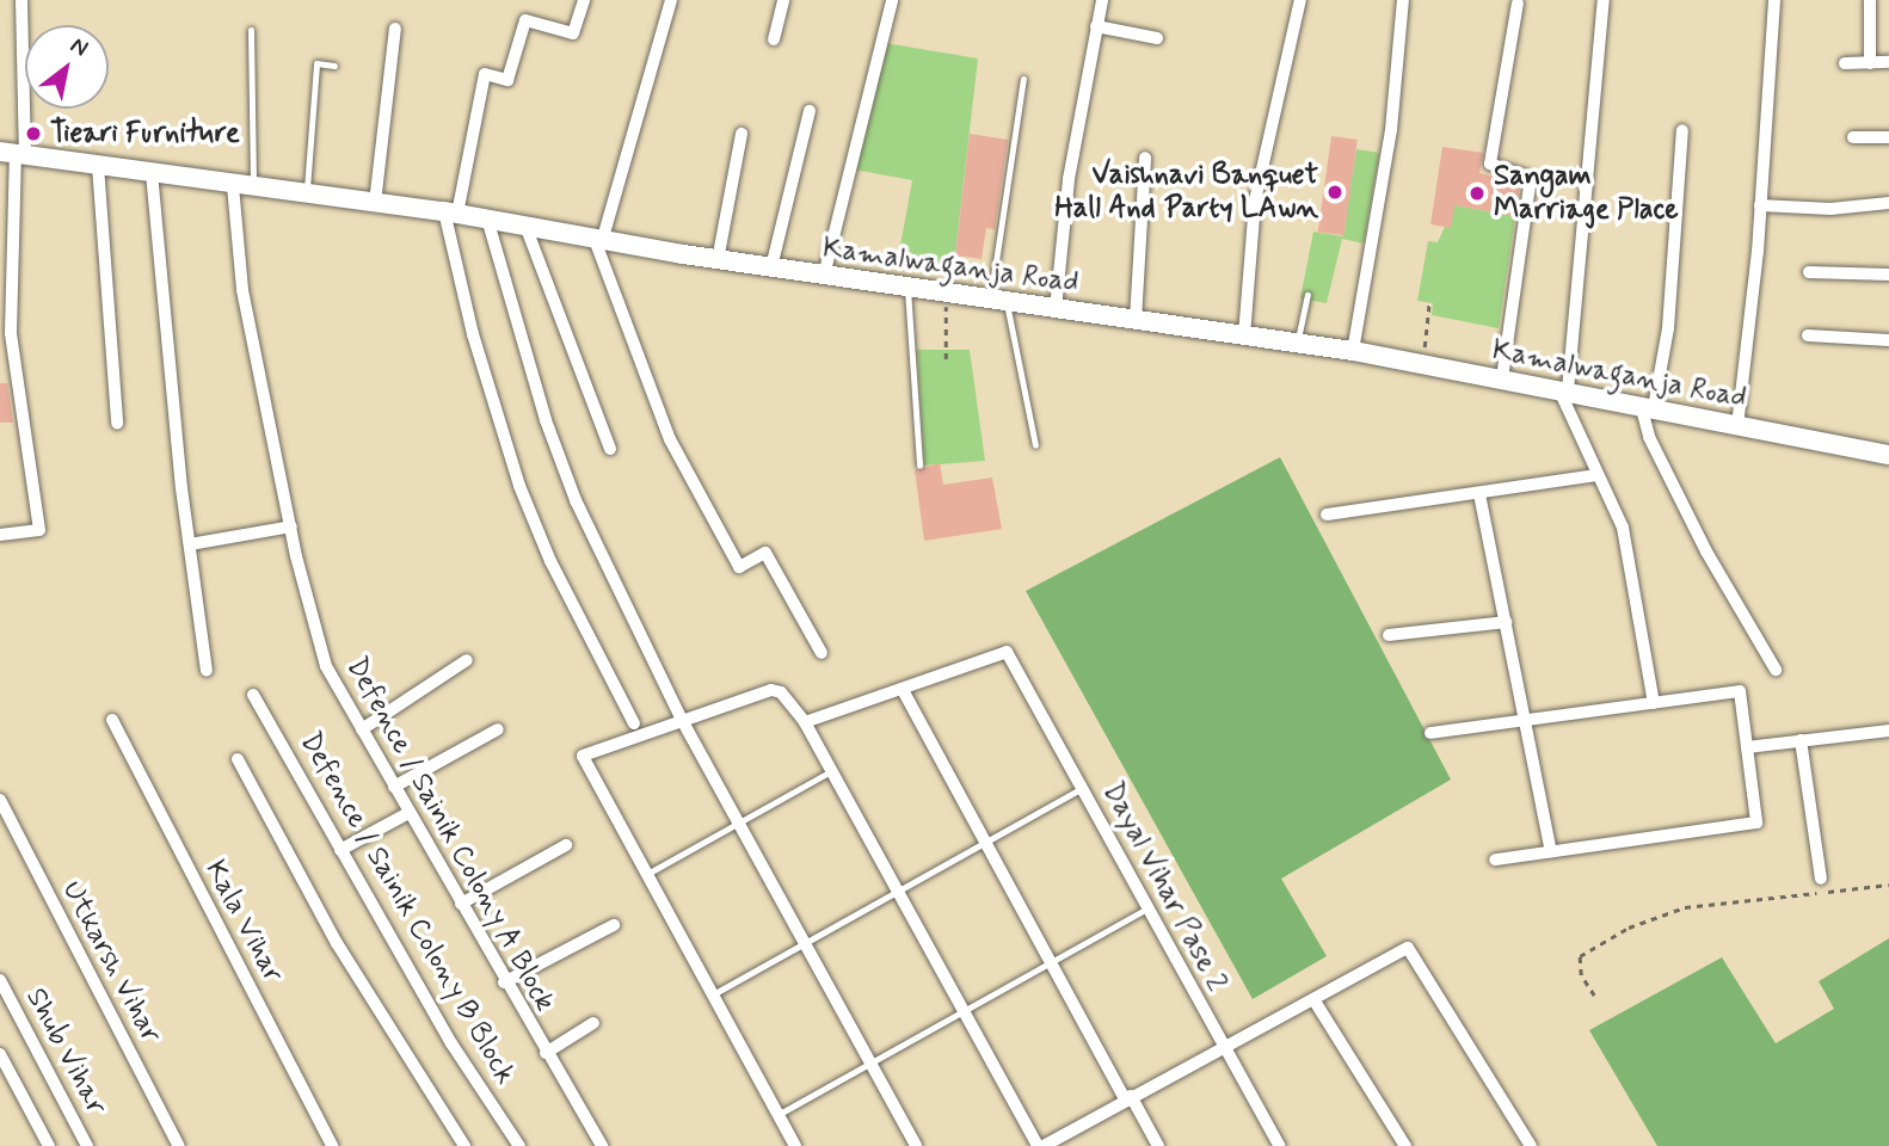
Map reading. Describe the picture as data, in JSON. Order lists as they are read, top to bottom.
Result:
{
  "streets": {
    "main road": ["Kamalwaganja Road"],
    "street": [
      "Defence / Sainik Colony A Block",
      "Dayal Vihar Pase 2",
      "Defence / Sainik Colony B Block",
      "Kala Vihar",
      "Utkarsh Vihar",
      "Shub Vihar"
    ]
  },
  "crossings": [
    ["Kamalwaganja Road", "Defence / Sainik Colony A Block"]
  ],
  "places": ["Tieari Furniture", "Vaishnavi Banquet Hall And Party LAwn", "Sangam Marriage Place"],
  "north": "top right"
}
